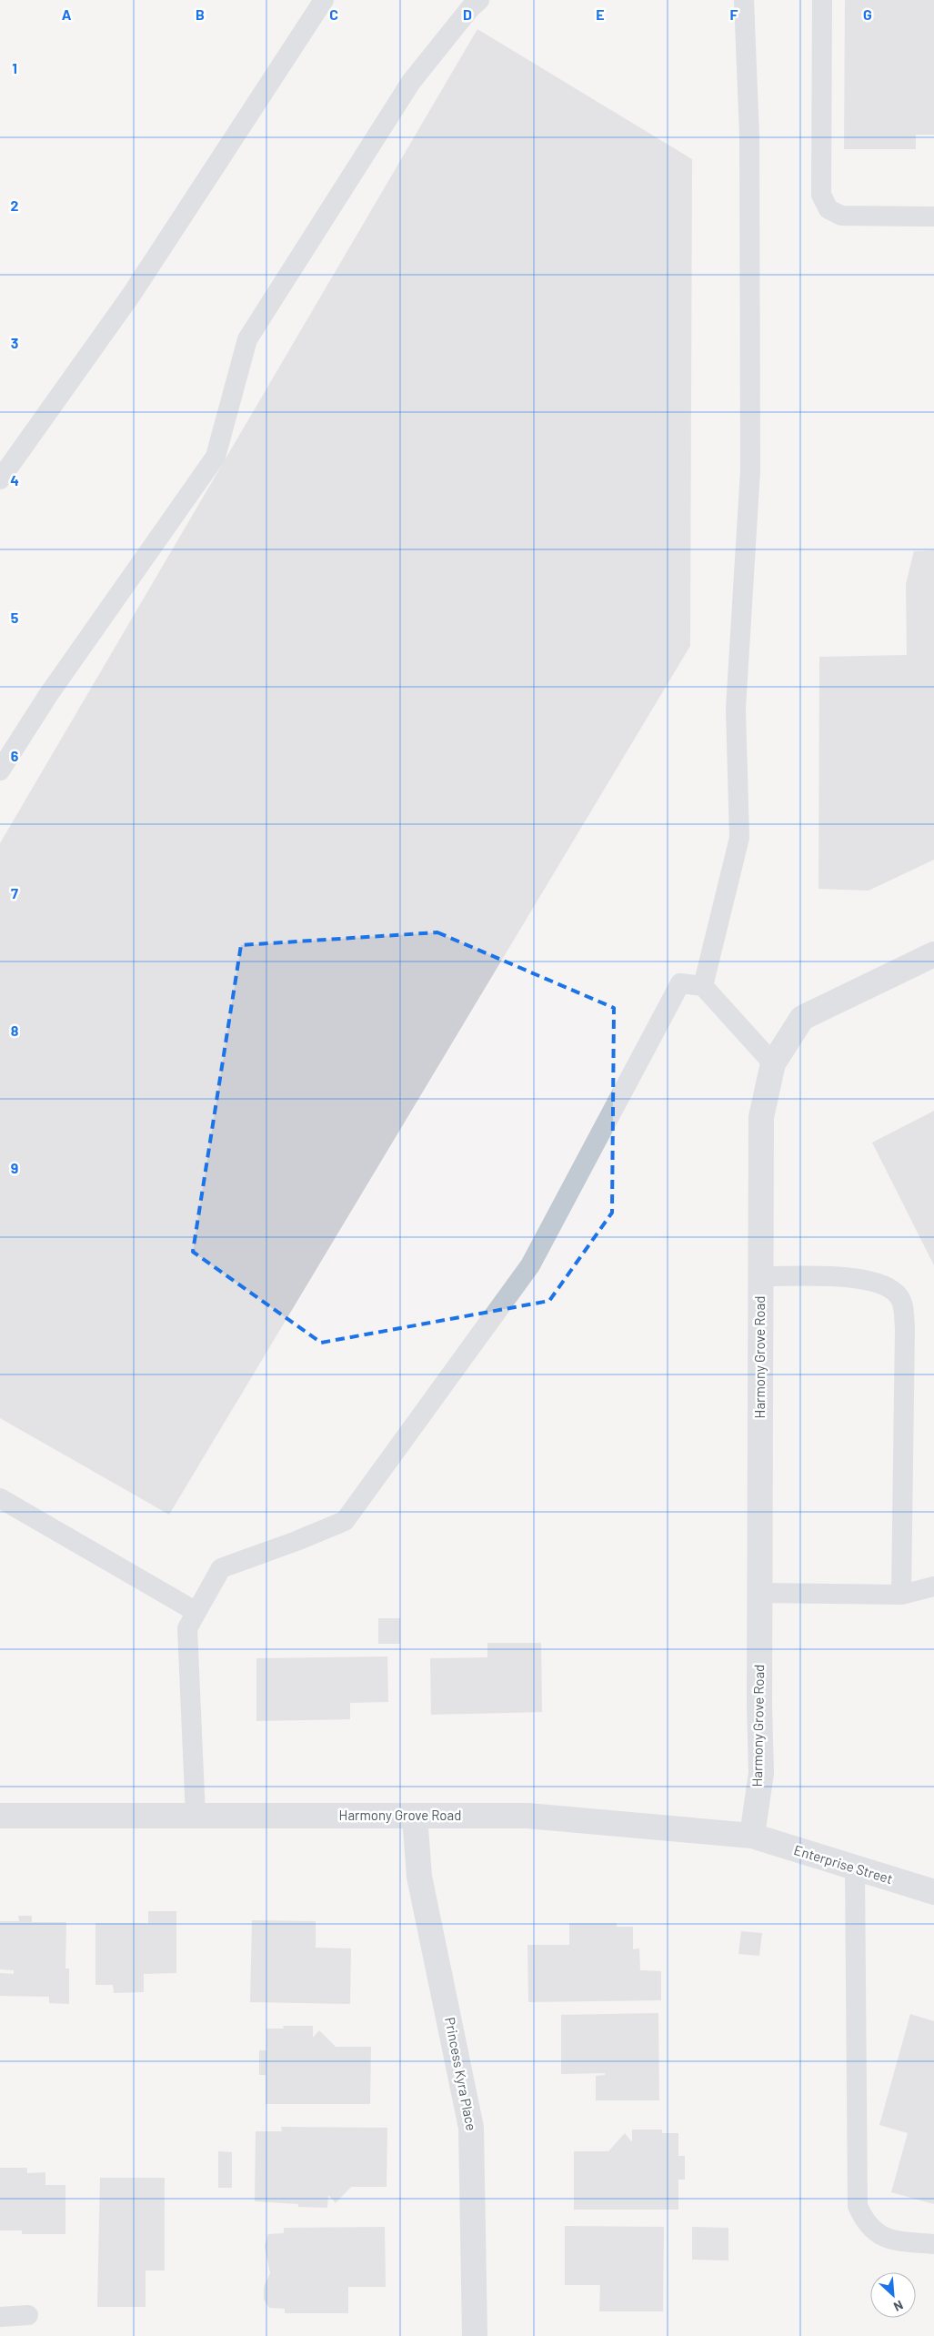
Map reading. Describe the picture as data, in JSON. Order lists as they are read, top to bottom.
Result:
{
  "streets": {
    "street": ["Harmony Grove Road", "Enterprise Street", "Princess Kyra Place"]
  },
  "crossings": [
    ["Harmony Grove Road", "Enterprise Street"],
    ["Harmony Grove Road", "Princess Kyra Place"]
  ],
  "north": "bottom right",
  "grid": {
    "columns": [
      "A",
      "B",
      "C",
      "D",
      "E",
      "F",
      "G"
    ],
    "rows": [
      "1",
      "2",
      "3",
      "4",
      "5",
      "6",
      "7",
      "8",
      "9"
    ]
  }
}
